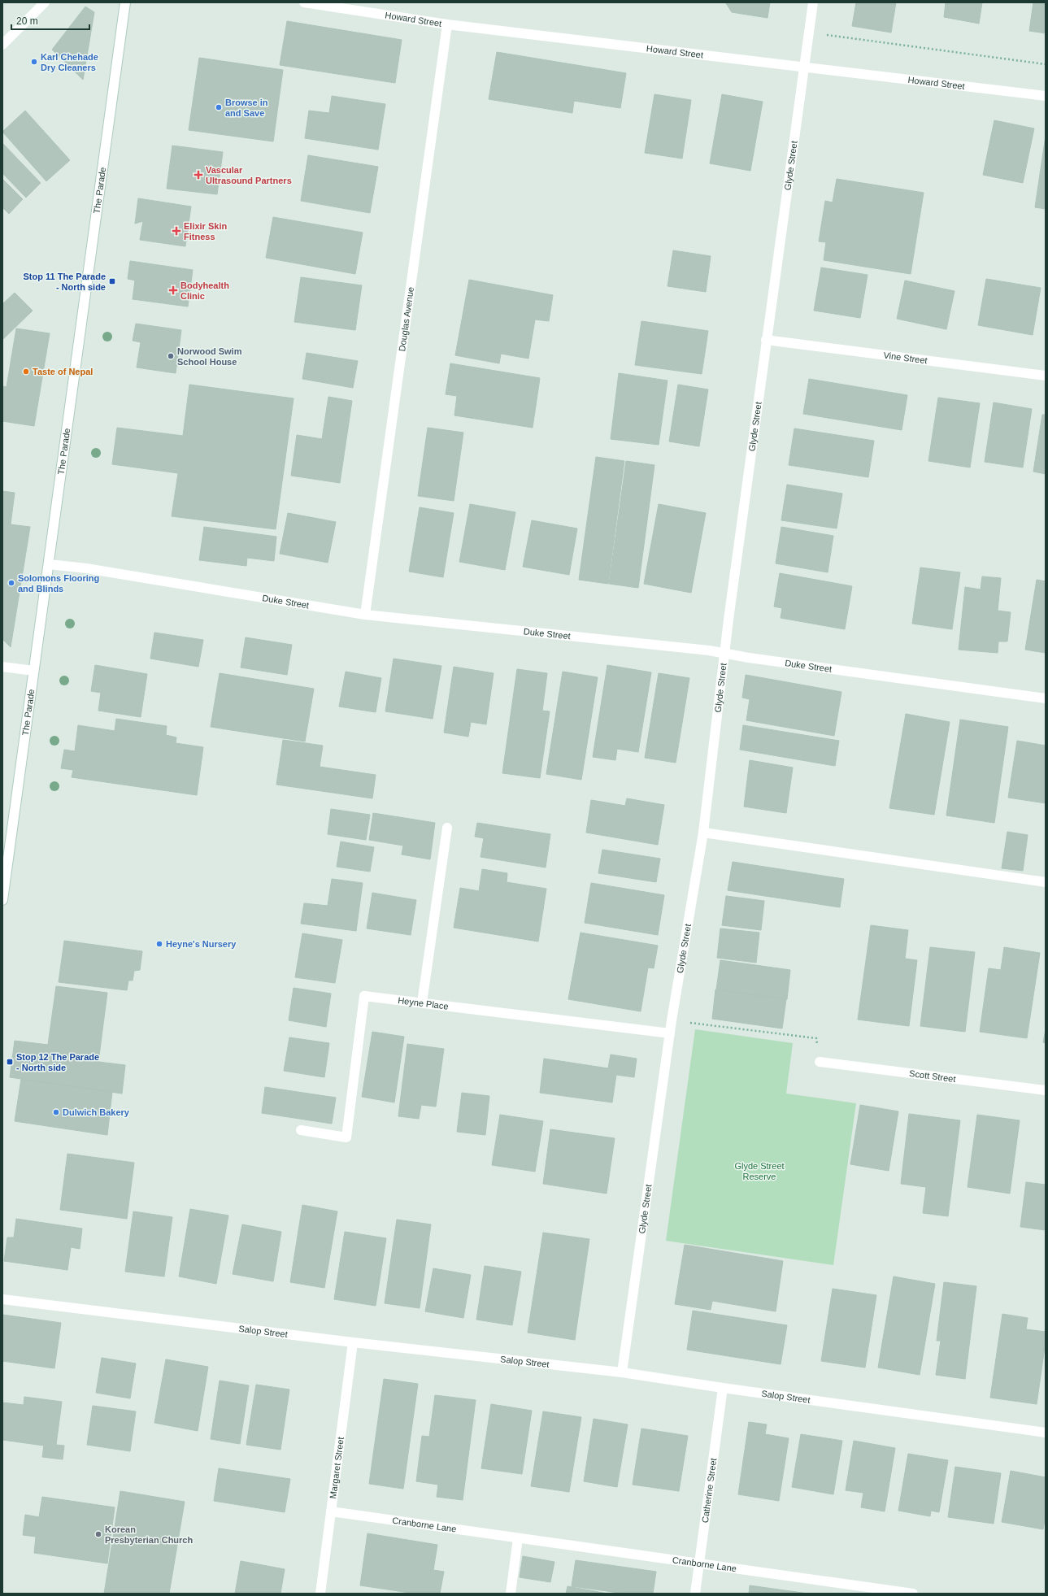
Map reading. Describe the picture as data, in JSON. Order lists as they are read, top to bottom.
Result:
{
  "streets": {
    "street": [
      "Howard Street",
      "Glyde Street",
      "The Parade",
      "Douglas Avenue",
      "Vine Street",
      "Duke Street",
      "Heyne Place",
      "Scott Street",
      "Salop Street",
      "Margaret Street",
      "Catherine Street",
      "Cranborne Lane"
    ]
  },
  "crossings": [
    ["Howard Street", "Glyde Street"],
    ["Howard Street", "Douglas Avenue"],
    ["Glyde Street", "Vine Street"],
    ["Glyde Street", "Duke Street"],
    ["Glyde Street", "Heyne Place"],
    ["Glyde Street", "Salop Street"],
    ["The Parade", "Duke Street"],
    ["Douglas Avenue", "Duke Street"],
    ["Salop Street", "Margaret Street"],
    ["Salop Street", "Catherine Street"],
    ["Margaret Street", "Cranborne Lane"],
    ["Catherine Street", "Cranborne Lane"]
  ],
  "parks": ["Glyde Street Reserve"],
  "places": {
    "other": [
      "Karl Chehade Dry Cleaners",
      "Browse in and Save",
      "Norwood Swim School House",
      "Taste of Nepal",
      "Solomons Flooring and Blinds",
      "Heyne's Nursery",
      "Dulwich Bakery",
      "Korean Presbyterian Church"
    ],
    "health": ["Vascular Ultrasound Partners", "Elixir Skin Fitness", "Bodyhealth Clinic"],
    "transit": ["Stop 11 The Parade - North side", "Stop 12 The Parade - North side"]
  },
  "scale_bar": "20 m"
}
